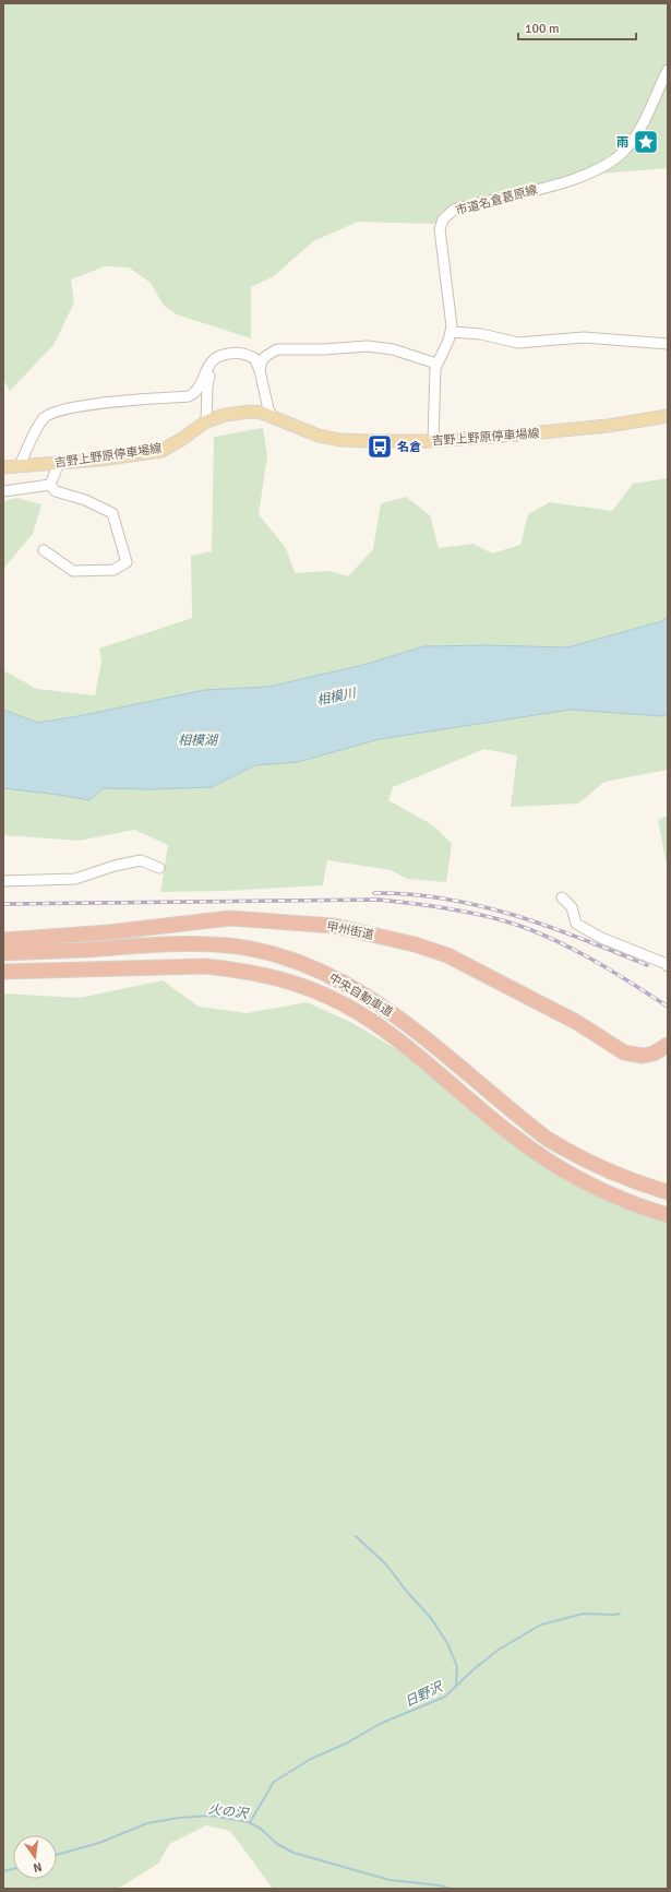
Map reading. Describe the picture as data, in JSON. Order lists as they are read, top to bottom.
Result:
{
  "streets": {
    "highway": ["甲州街道", "中央自動車道"],
    "main road": ["吉野上野原停車場線"],
    "street": ["市道名倉葛原線"]
  },
  "water": [
    "相模川",
    "相模湖",
    "日野沢",
    "火の沢"
  ],
  "places": {
    "place": ["雨"],
    "bus stop": ["名倉"]
  },
  "scale_bar": "100 m",
  "north": "bottom"
}
